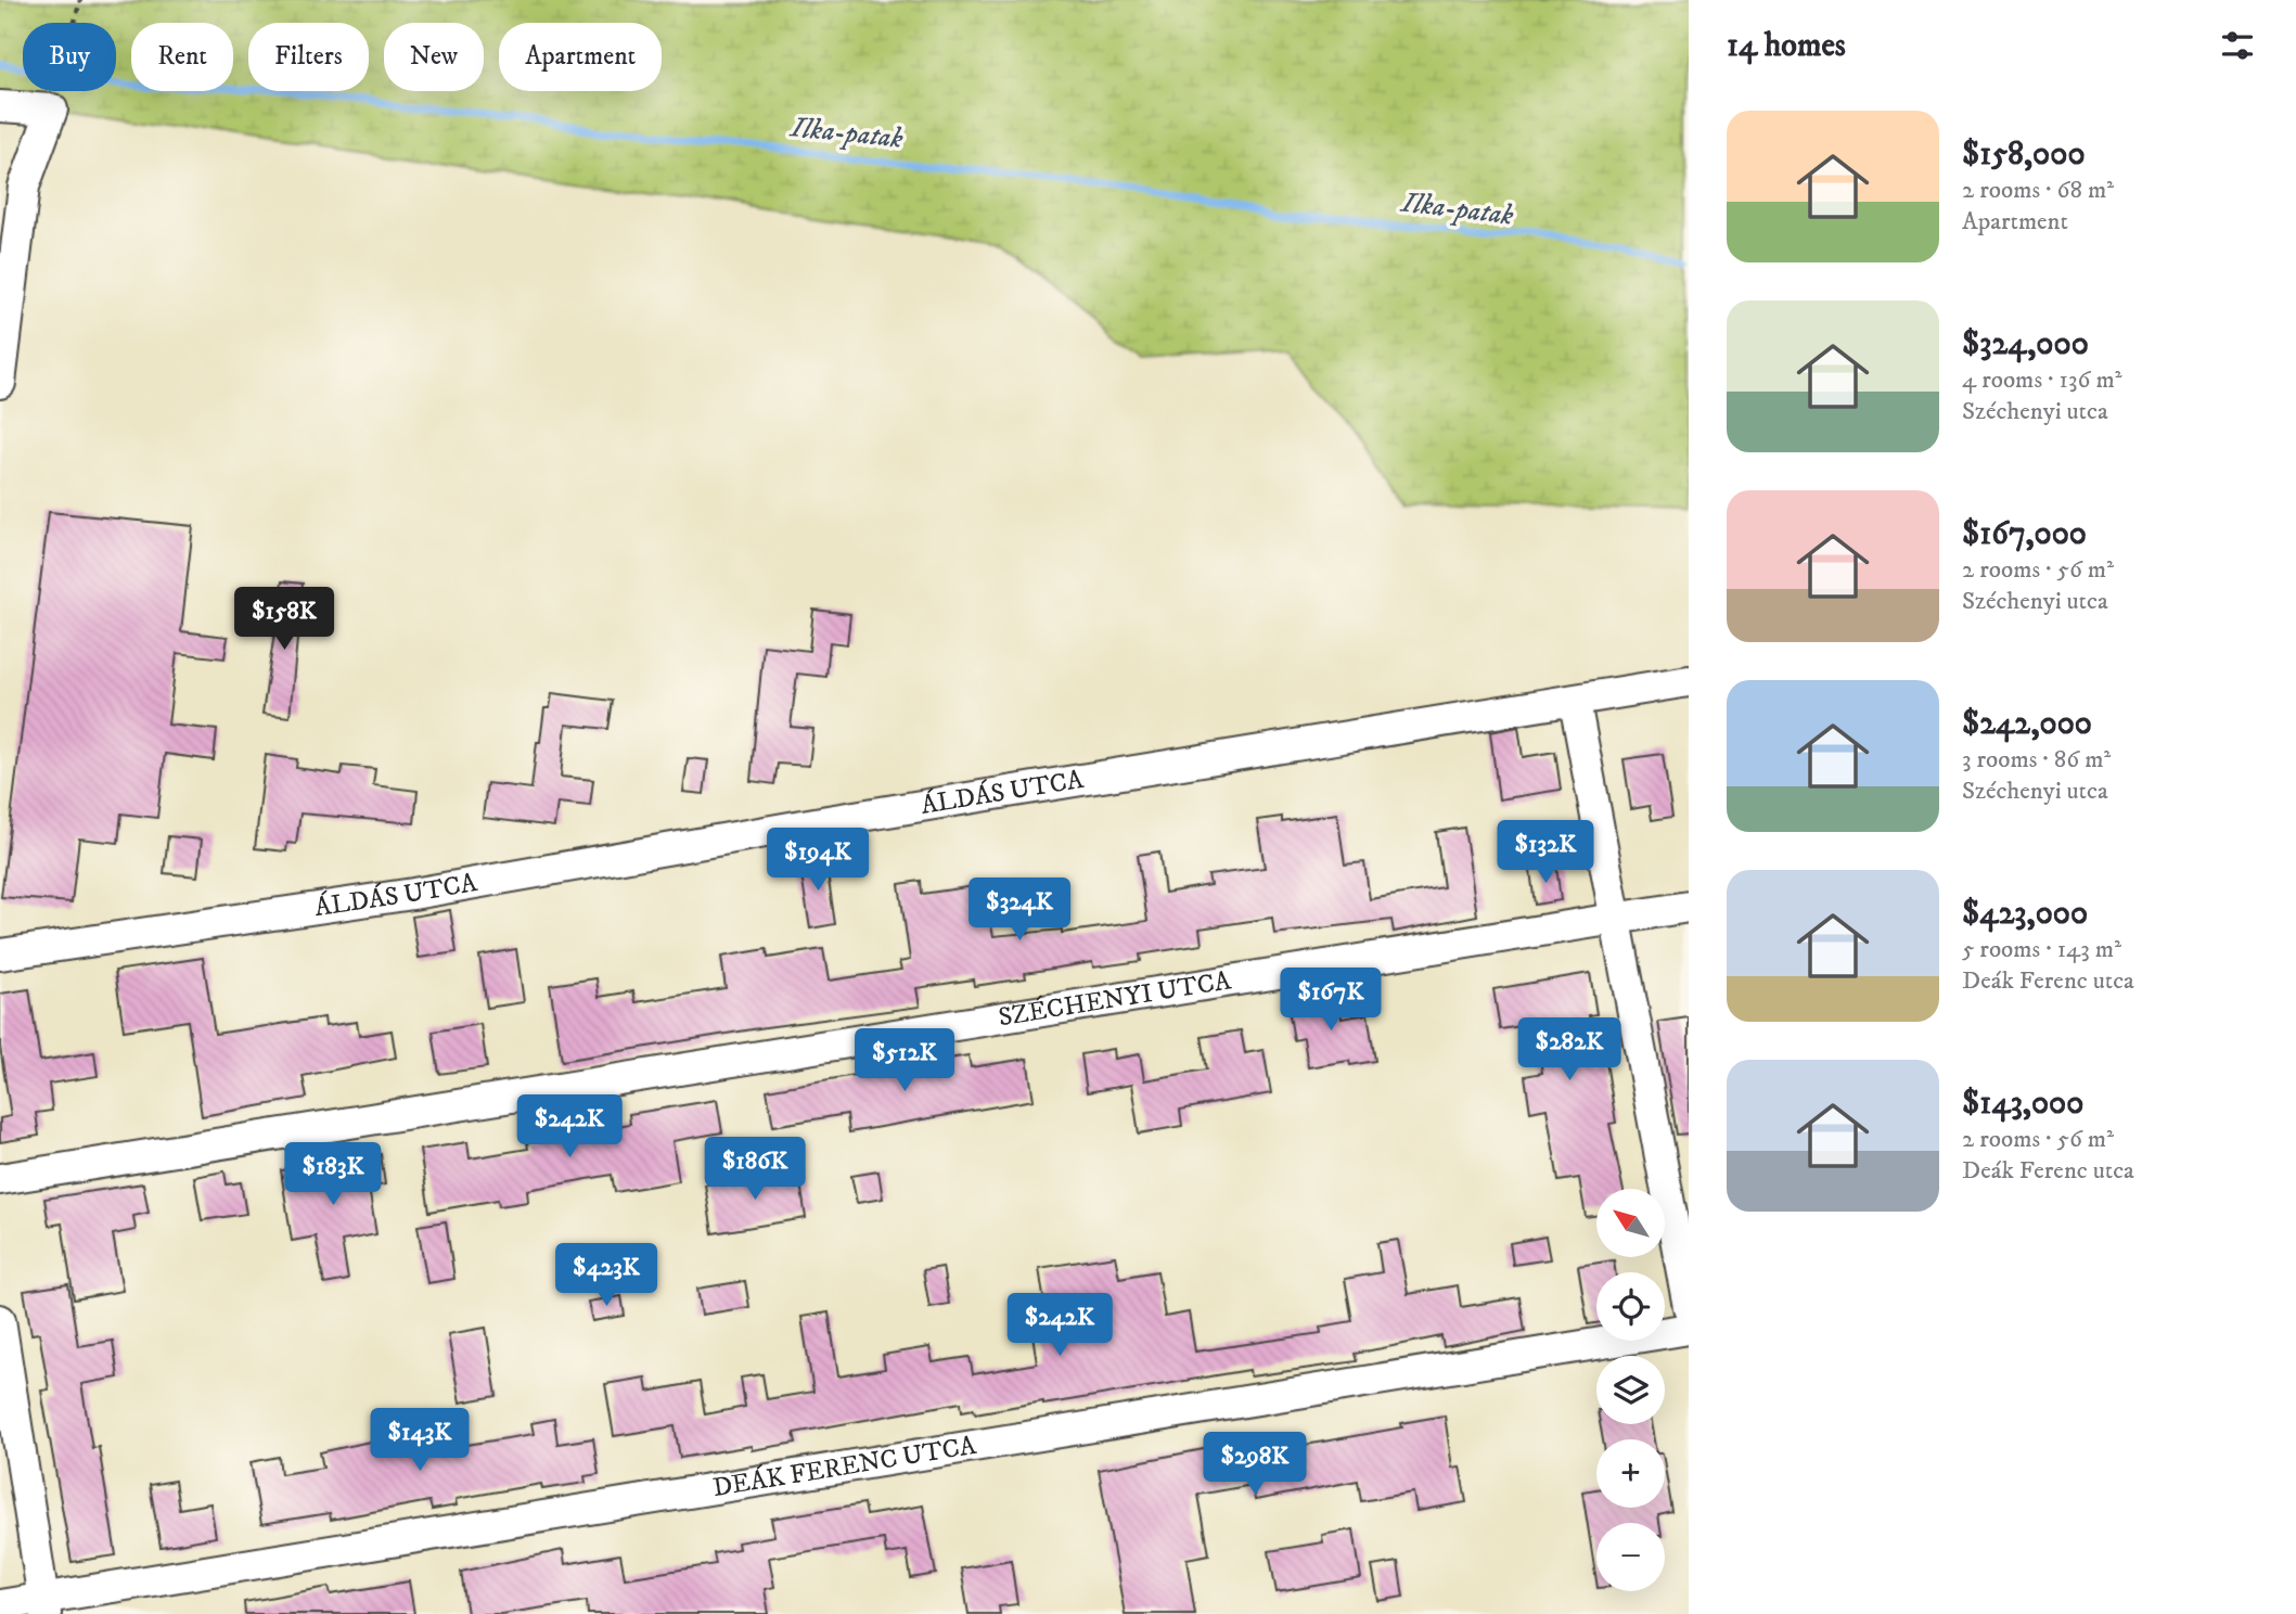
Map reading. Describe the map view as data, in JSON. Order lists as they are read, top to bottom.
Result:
{
  "streets": {
    "street": ["ÁLDÁS UTCA", "SZÉCHENYI UTCA", "DEÁK FERENC UTCA"]
  },
  "water": ["Ilka-patak"],
  "north": "top left",
  "page": {
    "heading": "14 homes",
    "chip": [
      "Buy",
      "Rent",
      "Filters",
      "New",
      "Apartment"
    ],
    "list": [
      {
        "name": "$158,000",
        "note": "2 rooms · 68 m² · Apartment"
      },
      {
        "name": "$324,000",
        "note": "4 rooms · 136 m² · Széchenyi utca"
      },
      {
        "name": "$167,000",
        "note": "2 rooms · 56 m² · Széchenyi utca"
      },
      {
        "name": "$242,000",
        "note": "3 rooms · 86 m² · Széchenyi utca"
      },
      {
        "name": "$423,000",
        "note": "5 rooms · 143 m² · Deák Ferenc utca"
      },
      {
        "name": "$143,000",
        "note": "2 rooms · 56 m² · Deák Ferenc utca"
      }
    ],
    "price": [
      "$158K",
      "$132K",
      "$194K",
      "$324K",
      "$167K",
      "$282K",
      "$512K",
      "$242K",
      "$186K",
      "$183K",
      "$423K",
      "$242K",
      "$143K",
      "$298K"
    ],
    "map_buttons": ["+", "−"]
  }
}
